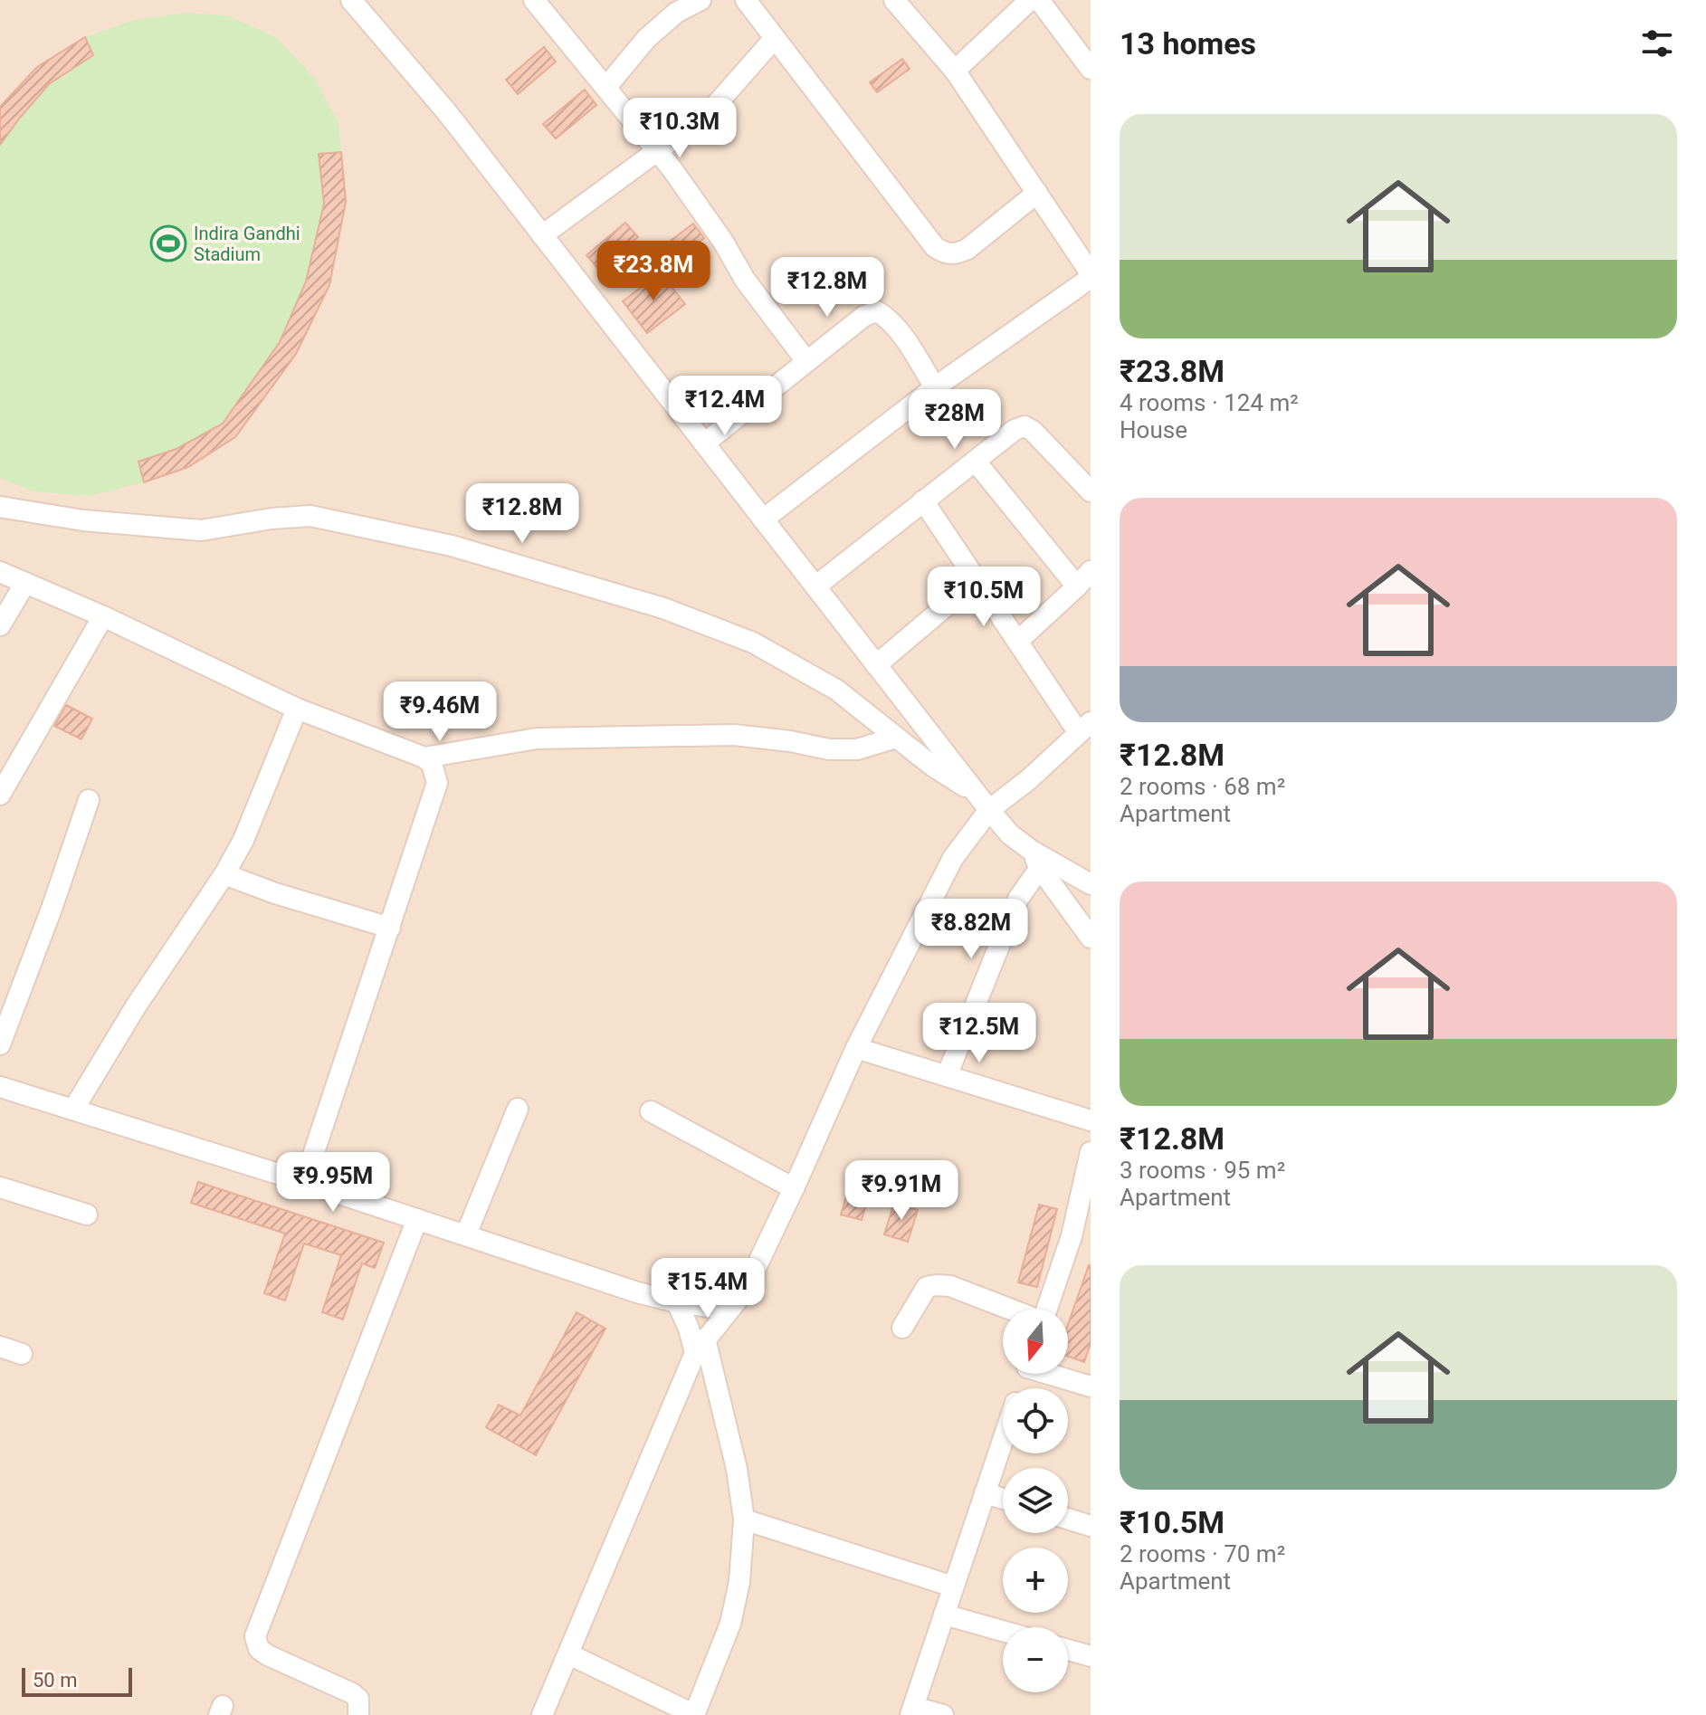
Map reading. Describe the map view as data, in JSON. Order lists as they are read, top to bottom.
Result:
{
  "places": {
    "sports": ["Indira Gandhi Stadium"]
  },
  "scale_bar": "50 m",
  "north": "bottom",
  "page": {
    "heading": "13 homes",
    "list": [
      {
        "name": "₹23.8M",
        "note": "4 rooms · 124 m² · House"
      },
      {
        "name": "₹12.8M",
        "note": "2 rooms · 68 m² · Apartment"
      },
      {
        "name": "₹12.8M",
        "note": "3 rooms · 95 m² · Apartment"
      },
      {
        "name": "₹10.5M",
        "note": "2 rooms · 70 m² · Apartment"
      }
    ],
    "price": [
      "₹10.3M",
      "₹23.8M",
      "₹12.8M",
      "₹12.4M",
      "₹28M",
      "₹12.8M",
      "₹10.5M",
      "₹9.46M",
      "₹8.82M",
      "₹12.5M",
      "₹9.95M",
      "₹9.91M",
      "₹15.4M"
    ],
    "map_buttons": ["+", "−"],
    "scale": "50 m"
  }
}
